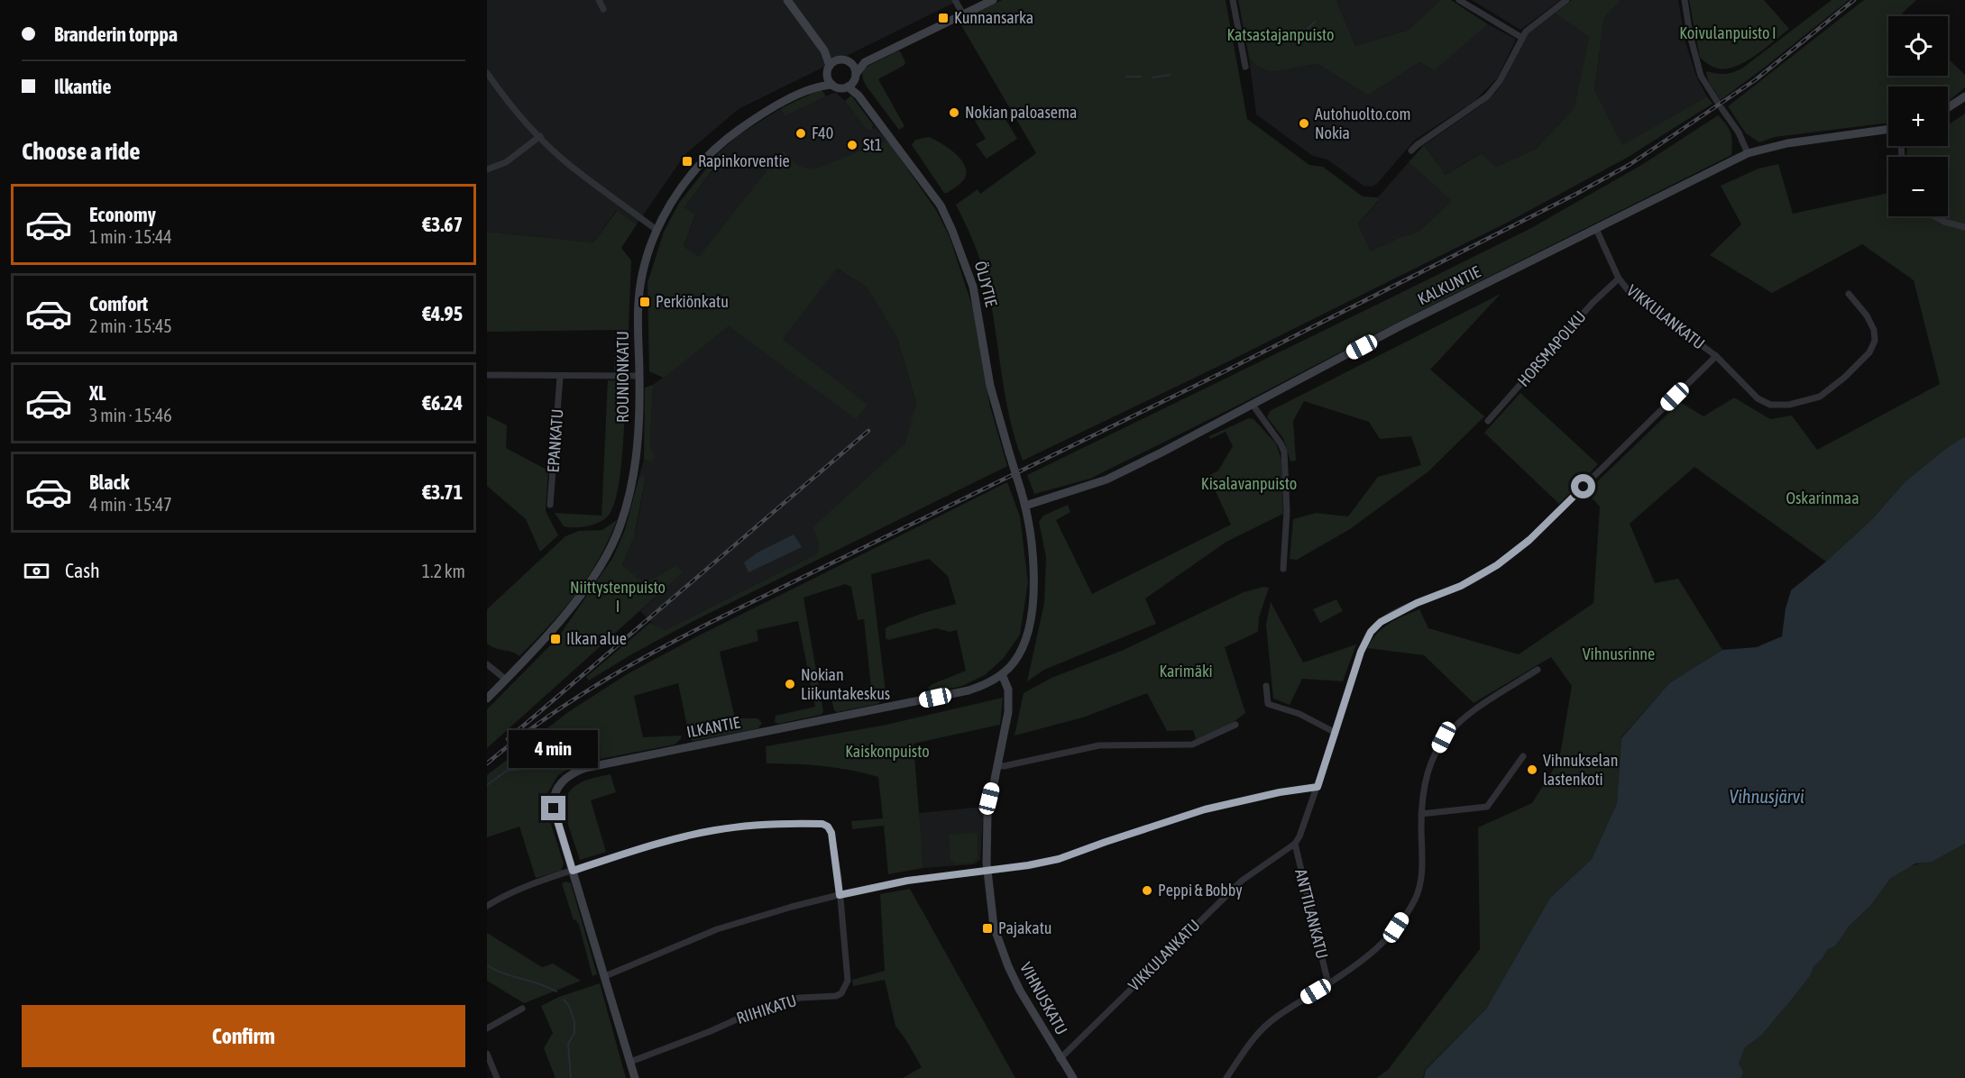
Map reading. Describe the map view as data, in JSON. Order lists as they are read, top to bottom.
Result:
{
  "streets": {
    "main road": [
      "ÖLJYTIE",
      "KALKUNTIE",
      "ROUNIONKATU",
      "ILKANTIE",
      "VIHNUSKATU"
    ],
    "street": [
      "VIKKULANKATU",
      "HORSMAPOLKU",
      "EPANKATU",
      "ANTTILANKATU",
      "RIIHIKATU"
    ]
  },
  "crossings": [
    ["ÖLJYTIE", "KALKUNTIE"],
    ["ÖLJYTIE", "ROUNIONKATU"],
    ["ÖLJYTIE", "ILKANTIE"],
    ["KALKUNTIE", "VIKKULANKATU"],
    ["KALKUNTIE", "ILKANTIE"],
    ["VIKKULANKATU", "HORSMAPOLKU"],
    ["VIKKULANKATU", "ANTTILANKATU"],
    ["VIKKULANKATU", "VIHNUSKATU"],
    ["ILKANTIE", "VIHNUSKATU"],
    ["ILKANTIE", "RIIHIKATU"]
  ],
  "water": ["Vihnusjärvi"],
  "parks": [
    "Koivulanpuisto I",
    "Katsastajanpuisto",
    "Kisalavanpuisto",
    "Oskarinmaa",
    "Niittystenpuisto I",
    "Vihnusrinne",
    "Karimäki",
    "Kaiskonpuisto"
  ],
  "places": {
    "transit": [
      "Kunnansarka",
      "Rapinkorventie",
      "Perkiönkatu",
      "Ilkan alue",
      "Pajakatu"
    ],
    "other": [
      "Nokian paloasema",
      "Autohuolto.com Nokia",
      "F40",
      "St1",
      "Nokian Liikuntakeskus",
      "Vihnukselan lastenkoti",
      "Peppi & Bobby"
    ]
  },
  "page": {
    "banner": ["Branderin torppa", "Ilkantie"],
    "map_buttons": ["+", "−"],
    "heading": "Choose a ride",
    "list": [
      {
        "name": "Economy",
        "note": "1 min · 15:44",
        "value": "€3.67"
      },
      {
        "name": "Comfort",
        "note": "2 min · 15:45",
        "value": "€4.95"
      },
      {
        "name": "XL",
        "note": "3 min · 15:46",
        "value": "€6.24"
      },
      {
        "name": "Black",
        "note": "4 min · 15:47",
        "value": "€3.71"
      }
    ],
    "pay": ["Cash", "1.2 km"],
    "bubble": "4 min",
    "buttons": "Confirm"
  }
}
